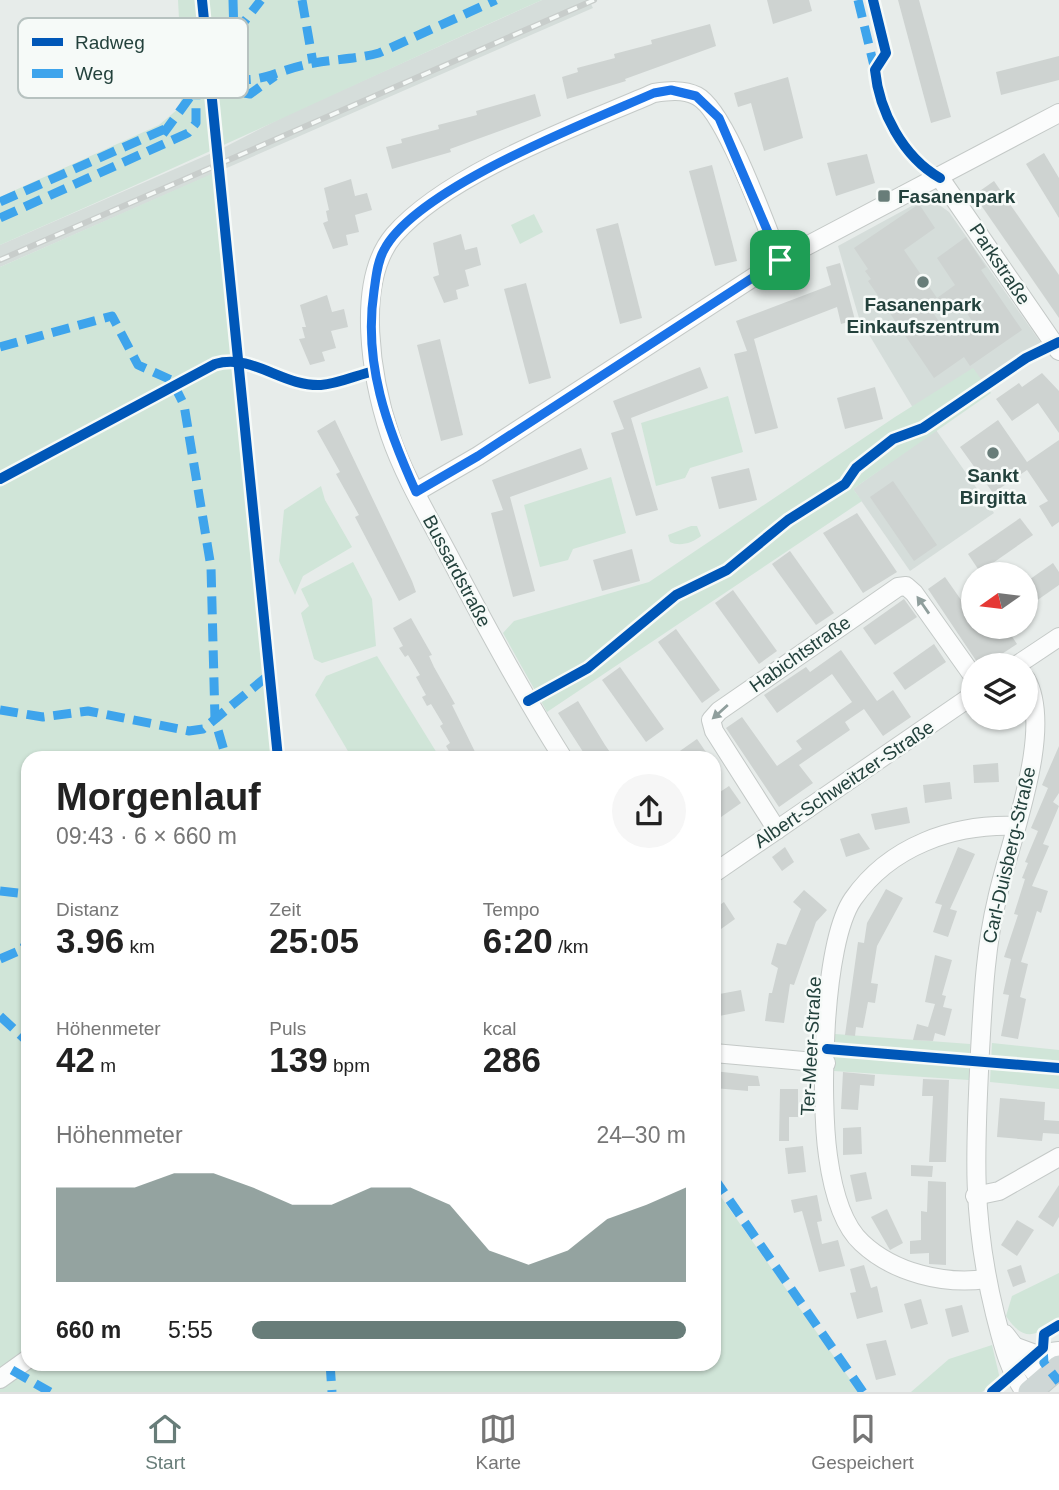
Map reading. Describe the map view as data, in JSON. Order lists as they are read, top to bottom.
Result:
{
  "streets": {
    "street": [
      "Parkstraße",
      "Bussardstraße",
      "Habichtstraße",
      "Albert-Schweitzer-Straße",
      "Carl-Duisberg-Straße",
      "Ter-Meer-Straße"
    ]
  },
  "crossings": [
    ["Habichtstraße", "Albert-Schweitzer-Straße"],
    ["Carl-Duisberg-Straße", "Ter-Meer-Straße"]
  ],
  "places": {
    "transit": ["Fasanenpark"],
    "other": ["Fasanenpark Einkaufszentrum", "Sankt Birgitta"]
  },
  "legend": ["Radweg", "Weg"],
  "north": "left",
  "page": {
    "heading": ["Morgenlauf", "09:43 · 6 × 660 m"],
    "stats": [
      ["Distanz", "3.96 km"],
      ["Zeit", "25:05"],
      ["Tempo", "6:20 /km"],
      ["Höhenmeter", "42 m"],
      ["Puls", "139 bpm"],
      ["kcal", "286"]
    ],
    "chart": ["Höhenmeter", "24–30 m"],
    "list": [
      {
        "name": "660 m",
        "note": "5:55"
      }
    ],
    "tabs": ["Start", "Karte", "Gespeichert"]
  }
}
